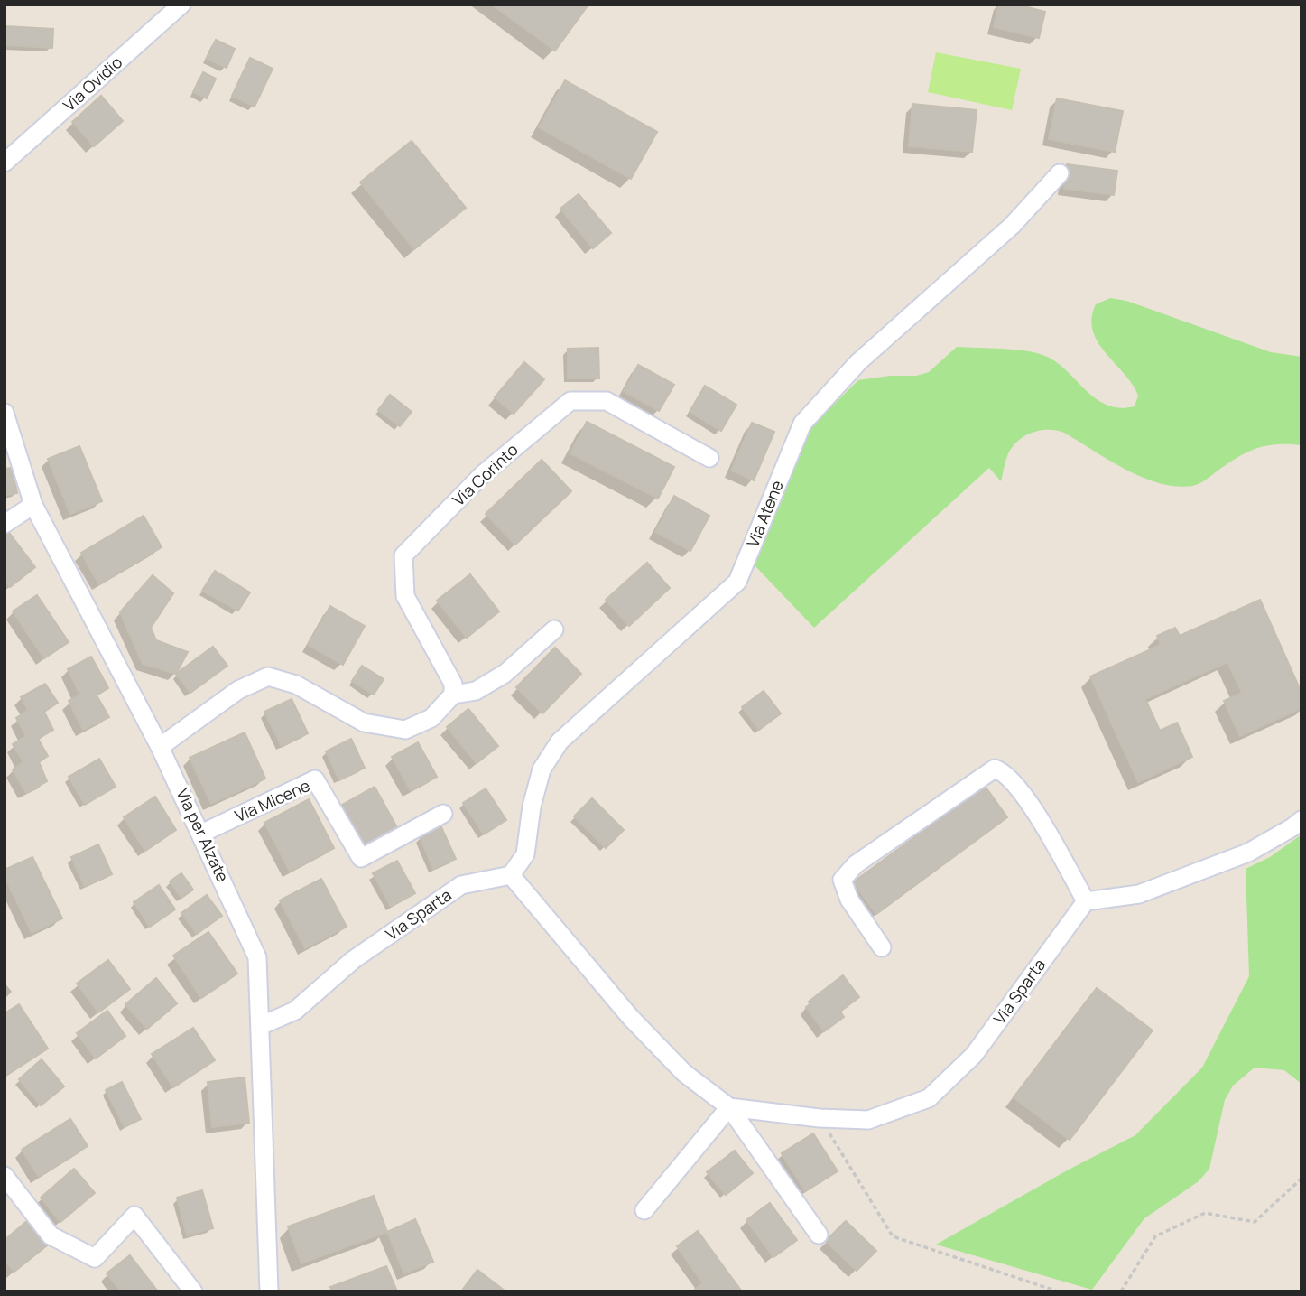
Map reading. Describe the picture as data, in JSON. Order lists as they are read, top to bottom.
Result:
{
  "streets": {
    "street": [
      "Via Ovidio",
      "Via Corinto",
      "Via Atene",
      "Via Micene",
      "Via per Alzate",
      "Via Sparta"
    ]
  },
  "crossings": [
    ["Via Atene", "Via Sparta"],
    ["Via Micene", "Via per Alzate"],
    ["Via per Alzate", "Via Sparta"]
  ]
}
